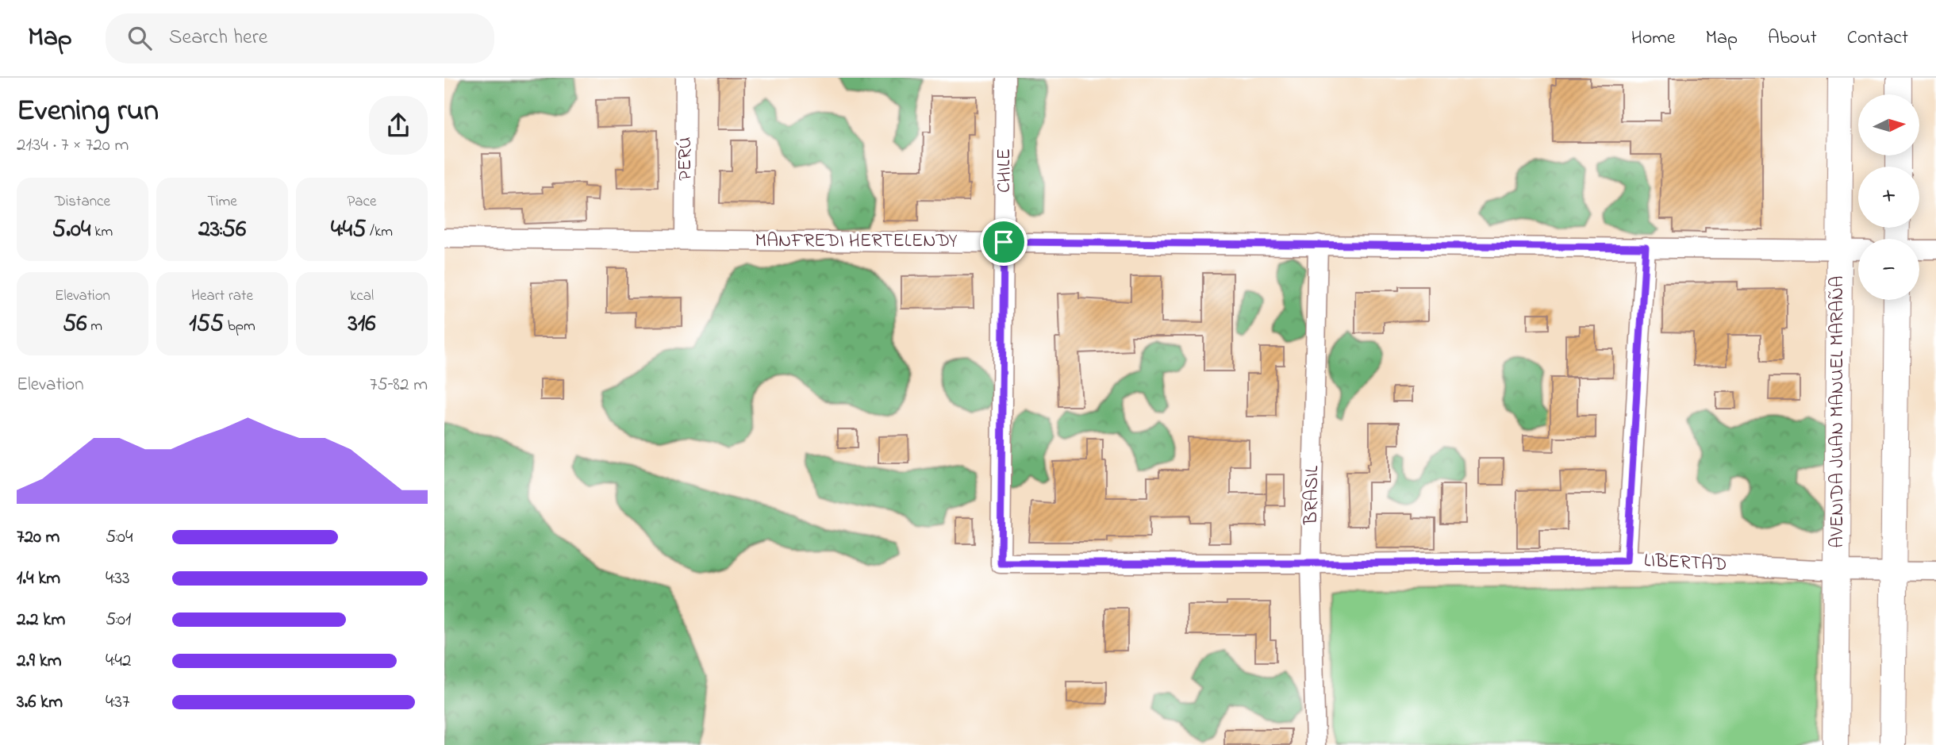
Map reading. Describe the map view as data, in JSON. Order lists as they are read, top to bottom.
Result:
{
  "streets": {
    "street": [
      "PERÚ",
      "CHILE",
      "MANFREDI HERTELENDY",
      "AVENIDA JUAN MANUEL MARAÑA",
      "BRASIL",
      "LIBERTAD"
    ]
  },
  "crossings": [
    ["PERÚ", "MANFREDI HERTELENDY"],
    ["CHILE", "MANFREDI HERTELENDY"],
    ["CHILE", "LIBERTAD"],
    ["MANFREDI HERTELENDY", "AVENIDA JUAN MANUEL MARAÑA"],
    ["MANFREDI HERTELENDY", "BRASIL"],
    ["AVENIDA JUAN MANUEL MARAÑA", "LIBERTAD"],
    ["BRASIL", "LIBERTAD"]
  ],
  "north": "right",
  "page": {
    "header": "Map",
    "search": "Search here",
    "nav": [
      "Home",
      "Map",
      "About",
      "Contact"
    ],
    "heading": ["Evening run", "21:34 · 7 × 720 m"],
    "map_buttons": ["+", "−"],
    "stats": [
      ["Distance", "5.04 km"],
      ["Time", "23:56"],
      ["Pace", "4:45 /km"],
      ["Elevation", "56 m"],
      ["Heart rate", "155 bpm"],
      ["kcal", "316"]
    ],
    "chart": ["Elevation", "75–82 m"],
    "list": [
      {
        "name": "720 m",
        "note": "5:04"
      },
      {
        "name": "1.4 km",
        "note": "4:33"
      },
      {
        "name": "2.2 km",
        "note": "5:01"
      },
      {
        "name": "2.9 km",
        "note": "4:42"
      },
      {
        "name": "3.6 km",
        "note": "4:37"
      }
    ]
  }
}
